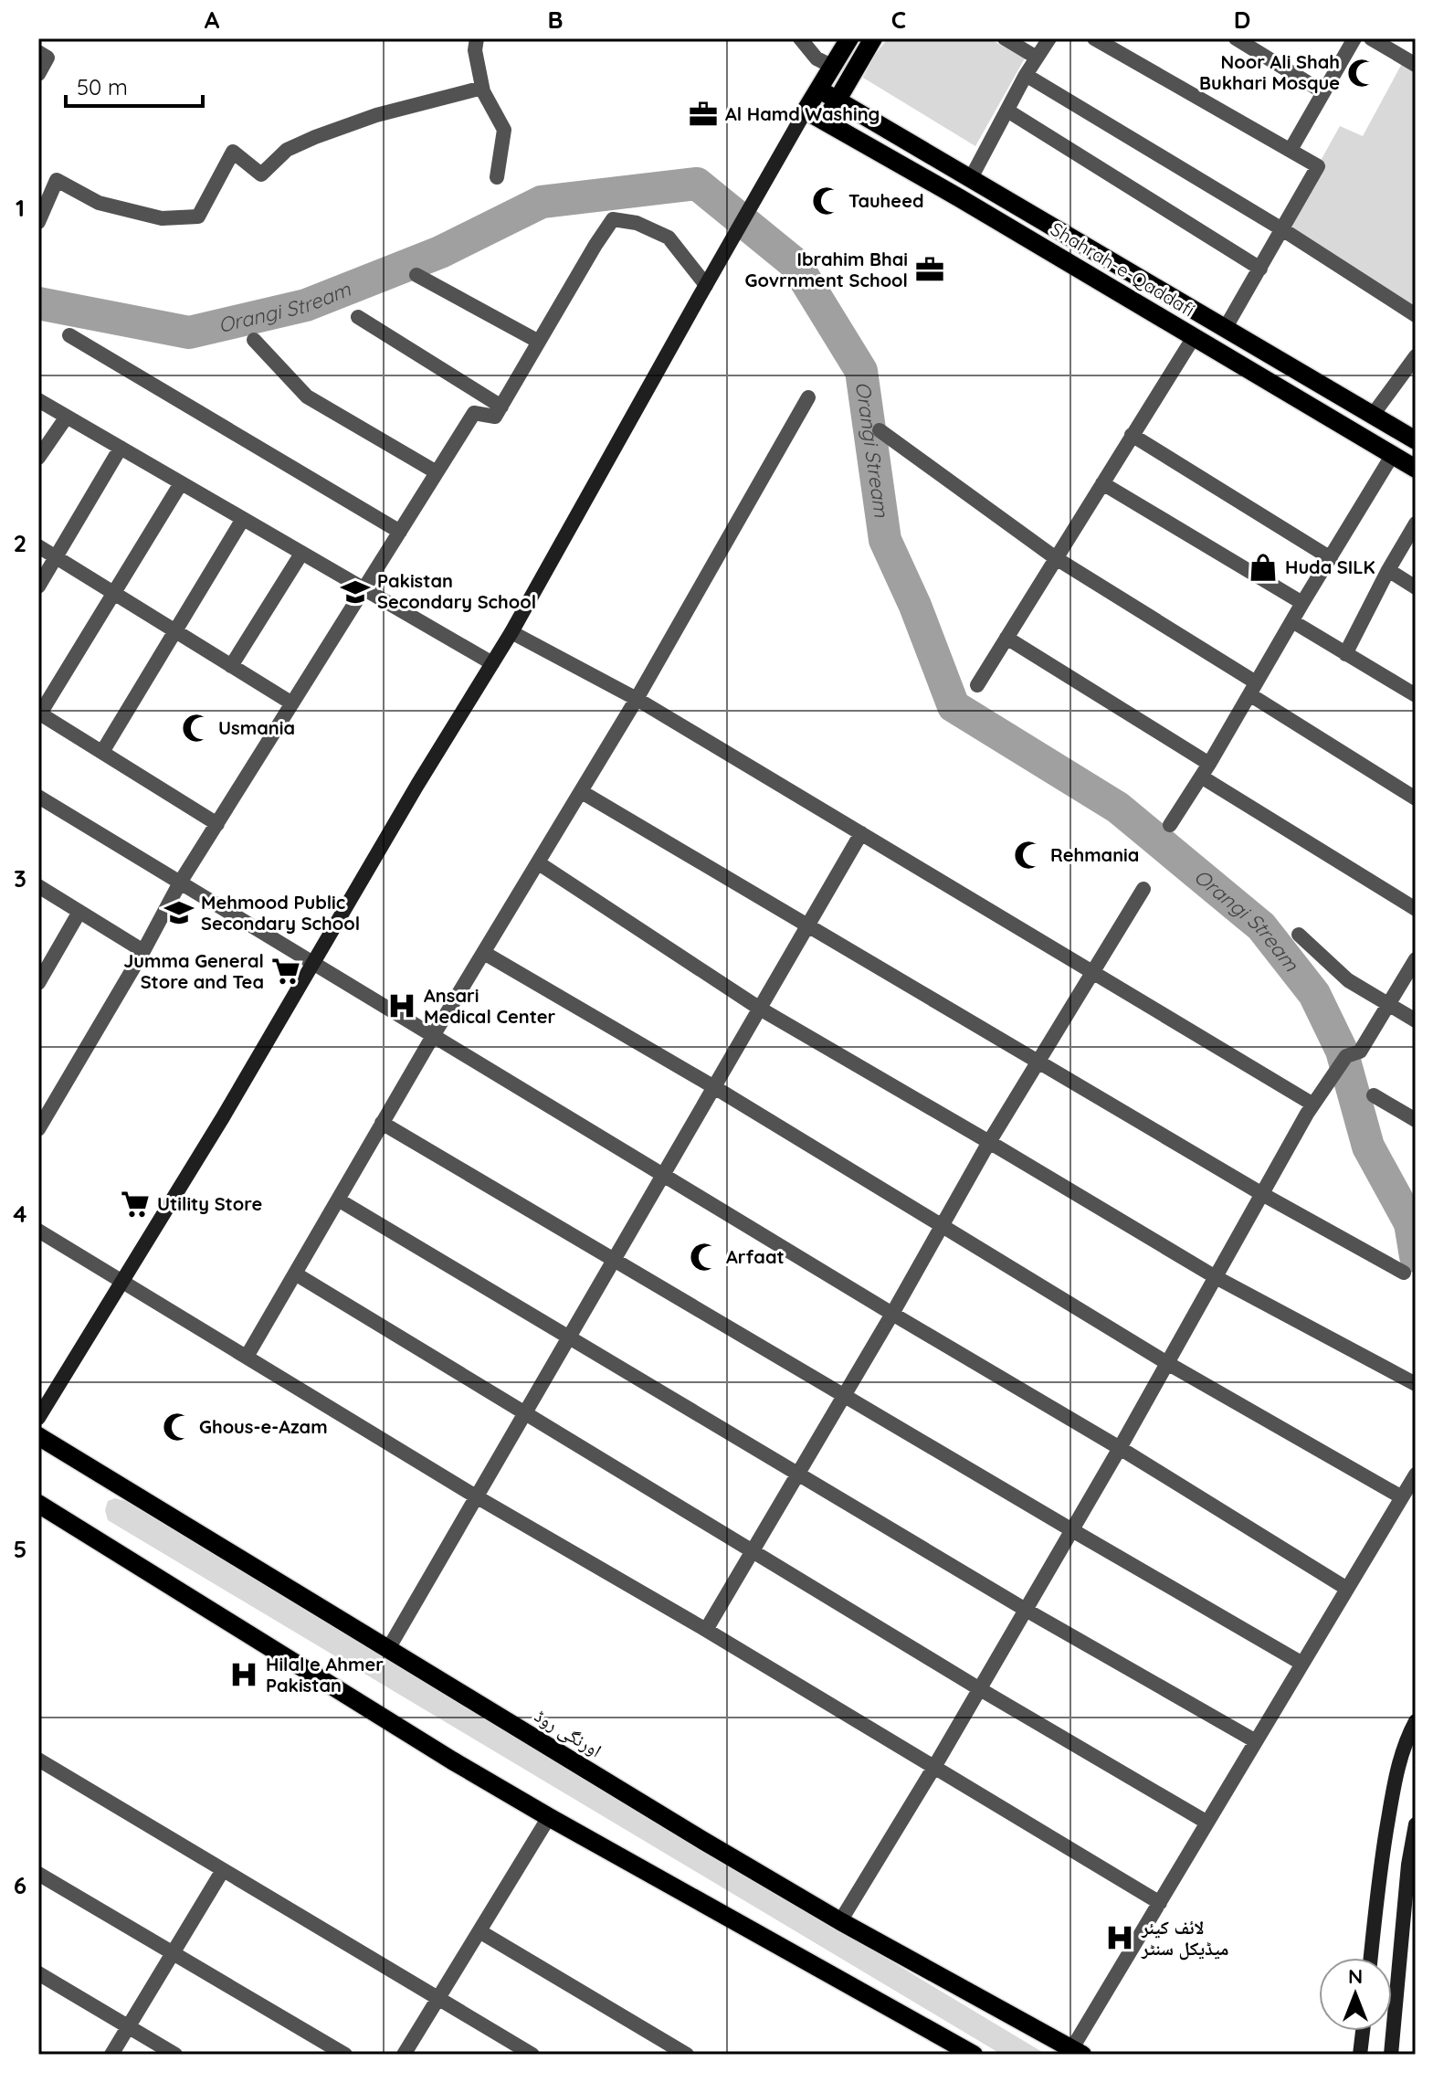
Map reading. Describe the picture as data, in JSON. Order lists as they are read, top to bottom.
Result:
{
  "streets": {
    "main road": ["Shahrah-e-Qaddafi", "اورنگی روڈ"]
  },
  "water": ["Orangi Stream"],
  "places": {
    "mosque": [
      "Noor Ali Shah Bukhari Mosque",
      "Tauheed",
      "Usmania",
      "Rehmania",
      "Arfaat",
      "Ghous-e-Azam"
    ],
    "office": ["Al Hamd Washing", "Ibrahim Bhai Govrnment School"],
    "shop": ["Huda SILK"],
    "school or university": ["Pakistan Secondary School", "Mehmood Public Secondary School"],
    "supermarket": ["Jumma General Store and Tea", "Utility Store"],
    "hospital": ["Ansari Medical Center", "Hilal e Ahmer Pakistan", "لائف کیئر میڈیکل سنٹر"]
  },
  "scale_bar": "50 m",
  "north": "top",
  "grid": {
    "columns": [
      "A",
      "B",
      "C",
      "D"
    ],
    "rows": [
      "1",
      "2",
      "3",
      "4",
      "5",
      "6"
    ]
  }
}
